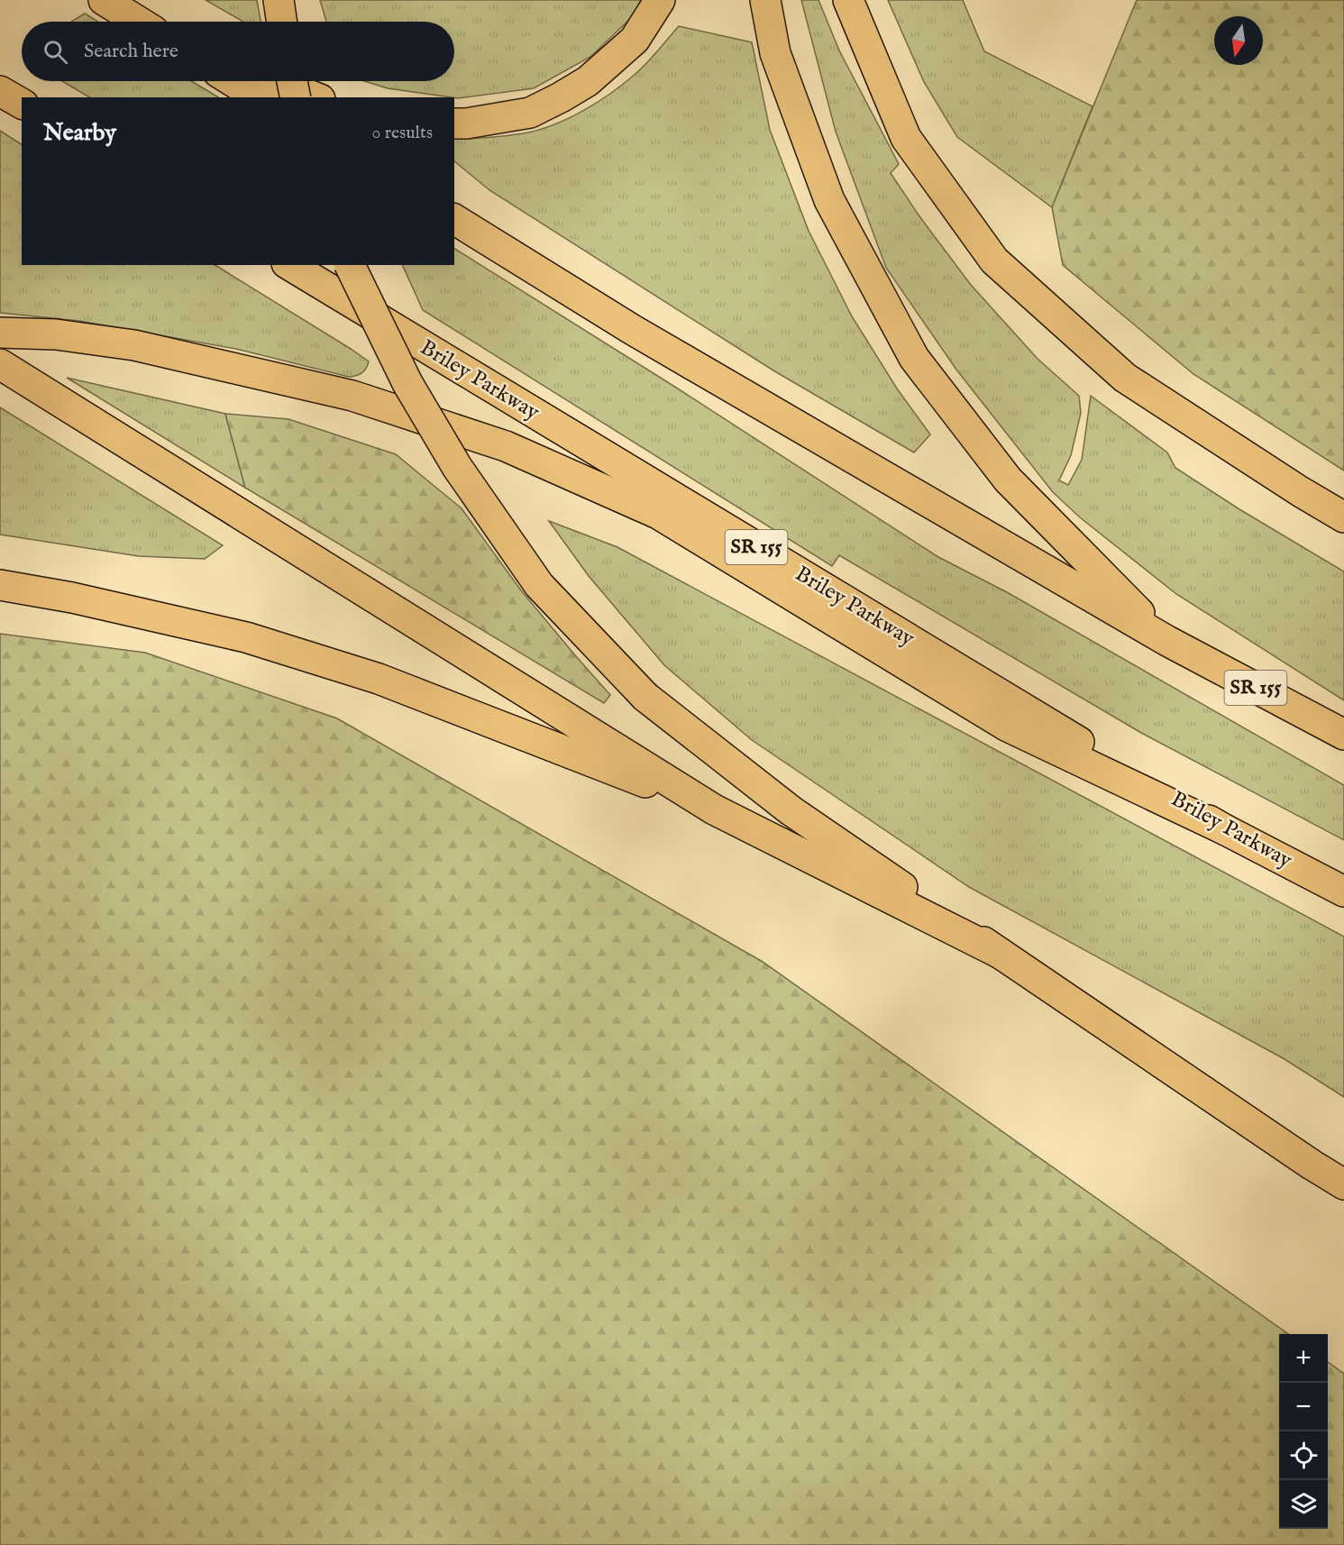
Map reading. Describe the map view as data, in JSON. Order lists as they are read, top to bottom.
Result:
{
  "streets": {
    "highway": ["Briley Parkway", "SR 155"]
  },
  "north": "bottom",
  "page": {
    "search": "Search here",
    "heading": ["Nearby", "0 results"],
    "map_buttons": ["+", "−"]
  }
}
